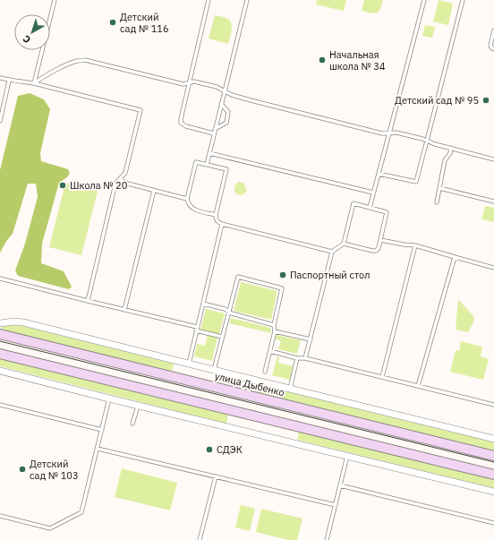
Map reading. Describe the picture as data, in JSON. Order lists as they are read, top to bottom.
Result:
{
  "streets": {
    "main road": ["улица Дыбенко"]
  },
  "places": [
    "Детский сад № 116",
    "Начальная школа № 34",
    "Детский сад № 95",
    "Школа № 20",
    "Паспортный стол",
    "СДЭК",
    "Детский сад № 103"
  ],
  "north": "bottom left"
}
